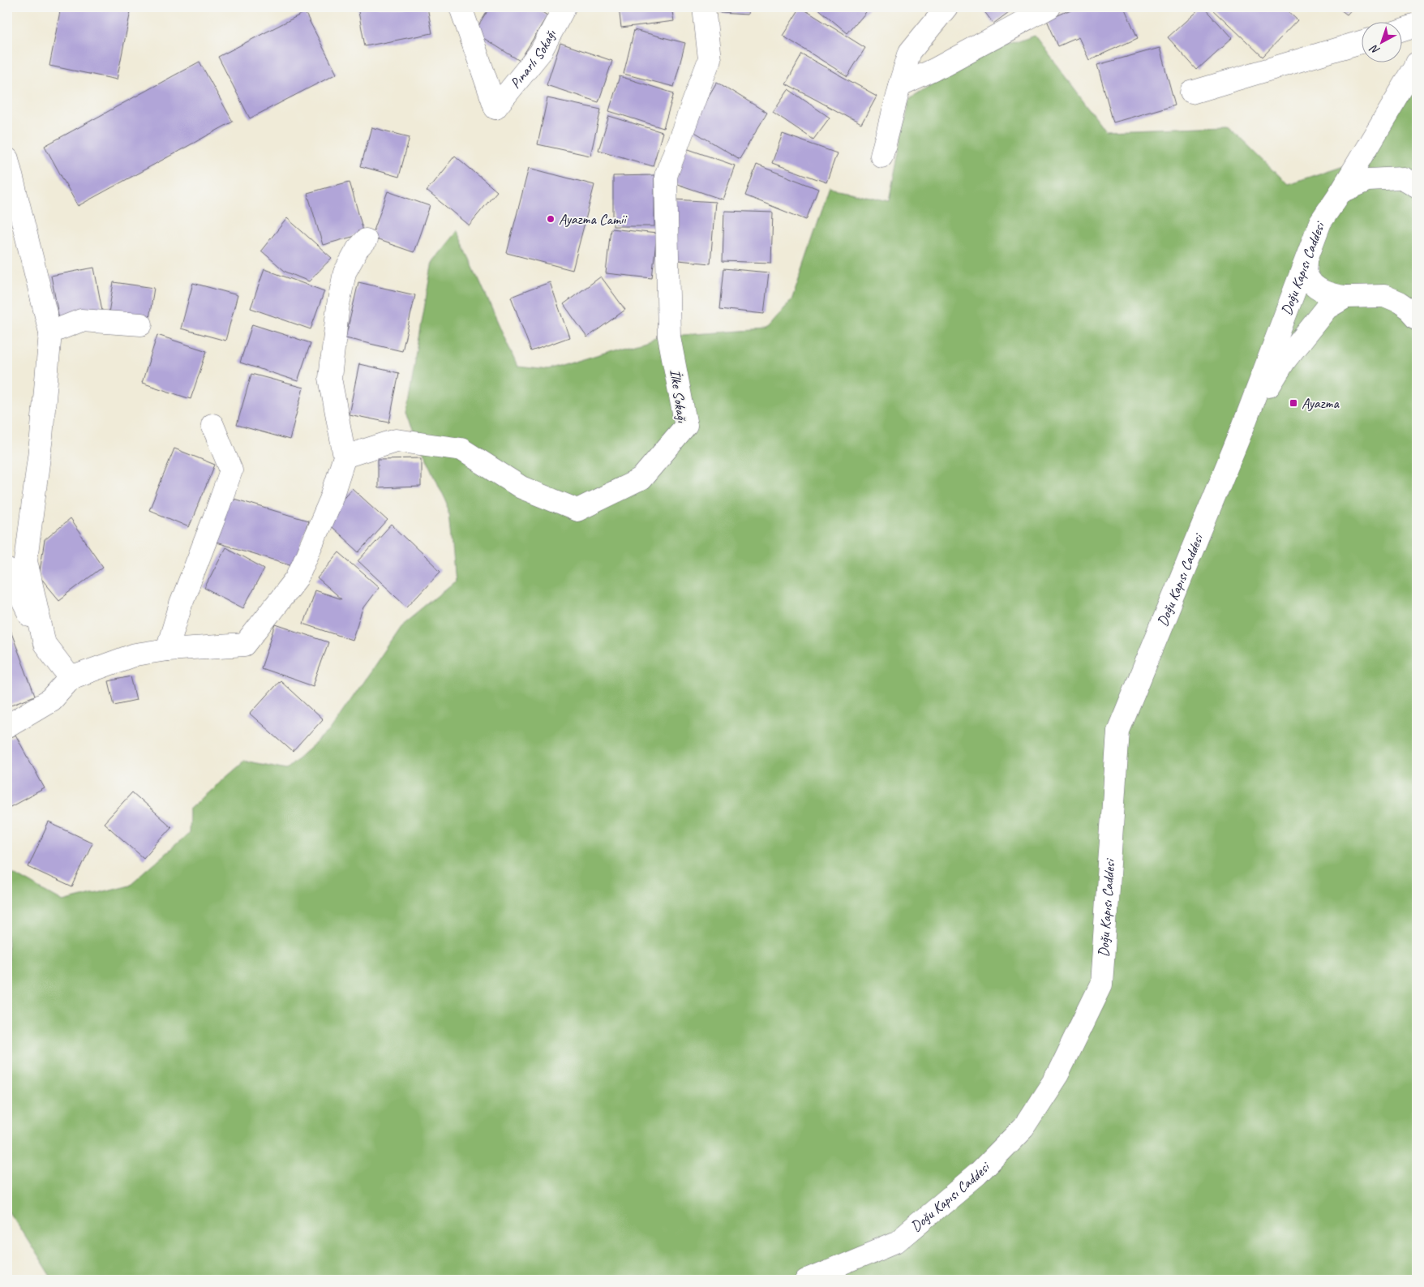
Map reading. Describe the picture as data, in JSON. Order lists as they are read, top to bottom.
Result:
{
  "streets": {
    "street": ["Pınarlı Sokağı", "Doğu Kapısı Caddesi", "İlke Sokağı"]
  },
  "places": {
    "other": ["Ayazma Camii"],
    "transit": ["Ayazma"]
  },
  "north": "bottom left"
}
